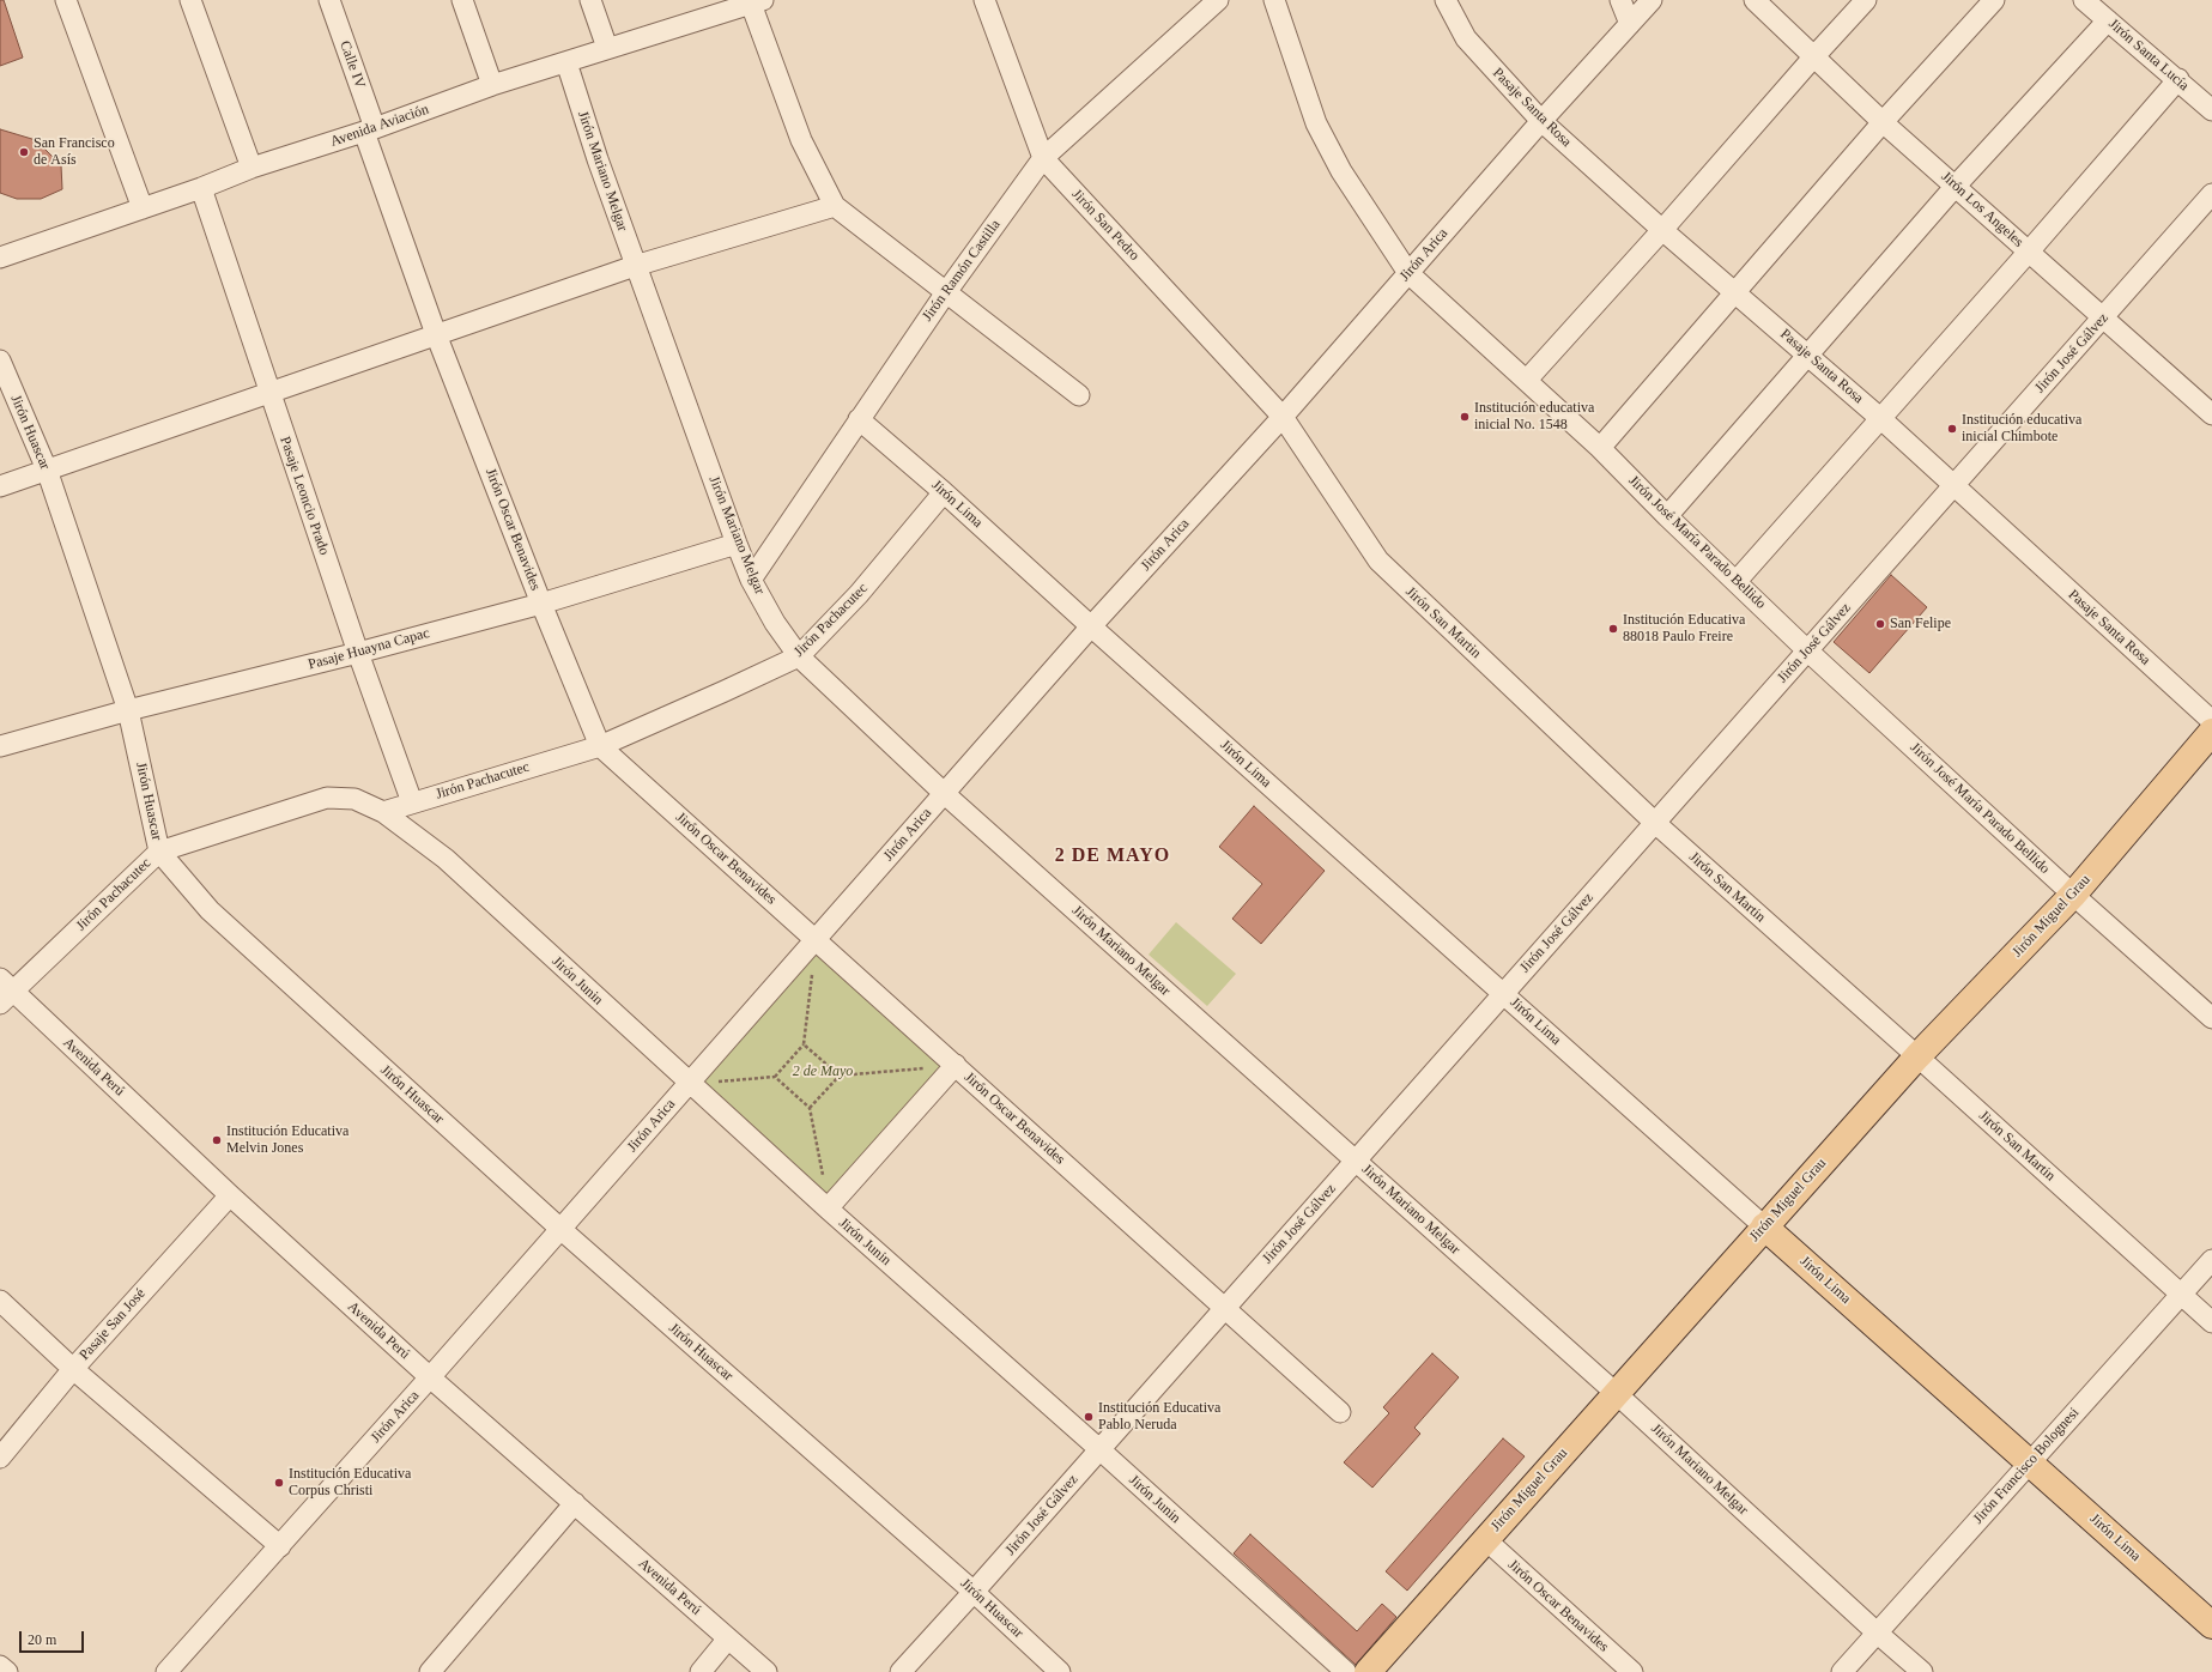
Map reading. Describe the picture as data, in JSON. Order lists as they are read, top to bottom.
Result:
{
  "streets": {
    "main road": ["Jirón Lima", "Jirón Miguel Grau"],
    "street": [
      "Jirón Santa Lucía",
      "Calle IV",
      "Pasaje Santa Rosa",
      "Avenida Aviación",
      "Jirón Mariano Melgar",
      "Jirón Los Angeles",
      "Jirón San Pedro",
      "Jirón Arica",
      "Jirón Ramón Castilla",
      "Jirón José Gálvez",
      "Jirón Huascar",
      "Pasaje Leoncio Prado",
      "Jirón Oscar Benavides",
      "Jirón José María Parado Bellido",
      "Jirón Pachacutec",
      "Jirón San Martin",
      "Pasaje Huayna Capac",
      "Jirón Junin",
      "Avenida Perú",
      "Pasaje San José",
      "Jirón Francisco Bolognesi"
    ]
  },
  "crossings": [
    ["Calle IV", "Avenida Aviación"],
    ["Calle IV", "Jirón Oscar Benavides"],
    ["Pasaje Santa Rosa", "Jirón Arica"],
    ["Pasaje Santa Rosa", "Jirón José Gálvez"],
    ["Avenida Aviación", "Jirón Mariano Melgar"],
    ["Avenida Aviación", "Pasaje Leoncio Prado"],
    ["Avenida Aviación", "Jirón Oscar Benavides"],
    ["Jirón Mariano Melgar", "Jirón Arica"],
    ["Jirón Mariano Melgar", "Jirón Ramón Castilla"],
    ["Jirón Mariano Melgar", "Jirón José Gálvez"],
    ["Jirón Mariano Melgar", "Jirón Pachacutec"],
    ["Jirón Mariano Melgar", "Pasaje Huayna Capac"],
    ["Jirón Mariano Melgar", "Jirón Miguel Grau"],
    ["Jirón Mariano Melgar", "Jirón Francisco Bolognesi"],
    ["Jirón Los Angeles", "Jirón José Gálvez"],
    ["Jirón San Pedro", "Jirón Arica"],
    ["Jirón San Pedro", "Jirón Ramón Castilla"],
    ["Jirón San Pedro", "Jirón San Martin"],
    ["Jirón Arica", "Jirón Huascar"],
    ["Jirón Arica", "Jirón Lima"],
    ["Jirón Arica", "Jirón Oscar Benavides"],
    ["Jirón Arica", "Jirón José María Parado Bellido"],
    ["Jirón Arica", "Jirón San Martin"],
    ["Jirón Arica", "Jirón Junin"],
    ["Jirón Arica", "Avenida Perú"],
    ["Jirón Ramón Castilla", "Jirón Lima"],
    ["Jirón José Gálvez", "Jirón Huascar"],
    ["Jirón José Gálvez", "Jirón Lima"],
    ["Jirón José Gálvez", "Jirón Oscar Benavides"],
    ["Jirón José Gálvez", "Jirón José María Parado Bellido"],
    ["Jirón José Gálvez", "Jirón San Martin"],
    ["Jirón José Gálvez", "Jirón Junin"],
    ["Jirón Huascar", "Jirón Pachacutec"],
    ["Jirón Huascar", "Pasaje Huayna Capac"],
    ["Pasaje Leoncio Prado", "Jirón Pachacutec"],
    ["Pasaje Leoncio Prado", "Pasaje Huayna Capac"],
    ["Jirón Lima", "Jirón Pachacutec"],
    ["Jirón Lima", "Jirón Miguel Grau"],
    ["Jirón Lima", "Jirón Francisco Bolognesi"],
    ["Jirón Oscar Benavides", "Jirón Pachacutec"],
    ["Jirón Oscar Benavides", "Pasaje Huayna Capac"],
    ["Jirón Oscar Benavides", "Jirón Miguel Grau"],
    ["Jirón José María Parado Bellido", "Jirón Miguel Grau"],
    ["Jirón Pachacutec", "Jirón Junin"],
    ["Jirón Pachacutec", "Avenida Perú"],
    ["Jirón San Martin", "Jirón Miguel Grau"],
    ["Jirón San Martin", "Jirón Francisco Bolognesi"],
    ["Avenida Perú", "Pasaje San José"]
  ],
  "districts": ["2 DE MAYO"],
  "parks": ["2 de Mayo"],
  "places": [
    "San Francisco de Asís",
    "Institución educativa inicial No. 1548",
    "Institución educativa inicial Chimbote",
    "San Felipe",
    "Institución Educativa 88018 Paulo Freire",
    "Institución Educativa Melvin Jones",
    "Institución Educativa Pablo Neruda",
    "Institución Educativa Corpus Christi"
  ],
  "scale_bar": "20 m"
}
